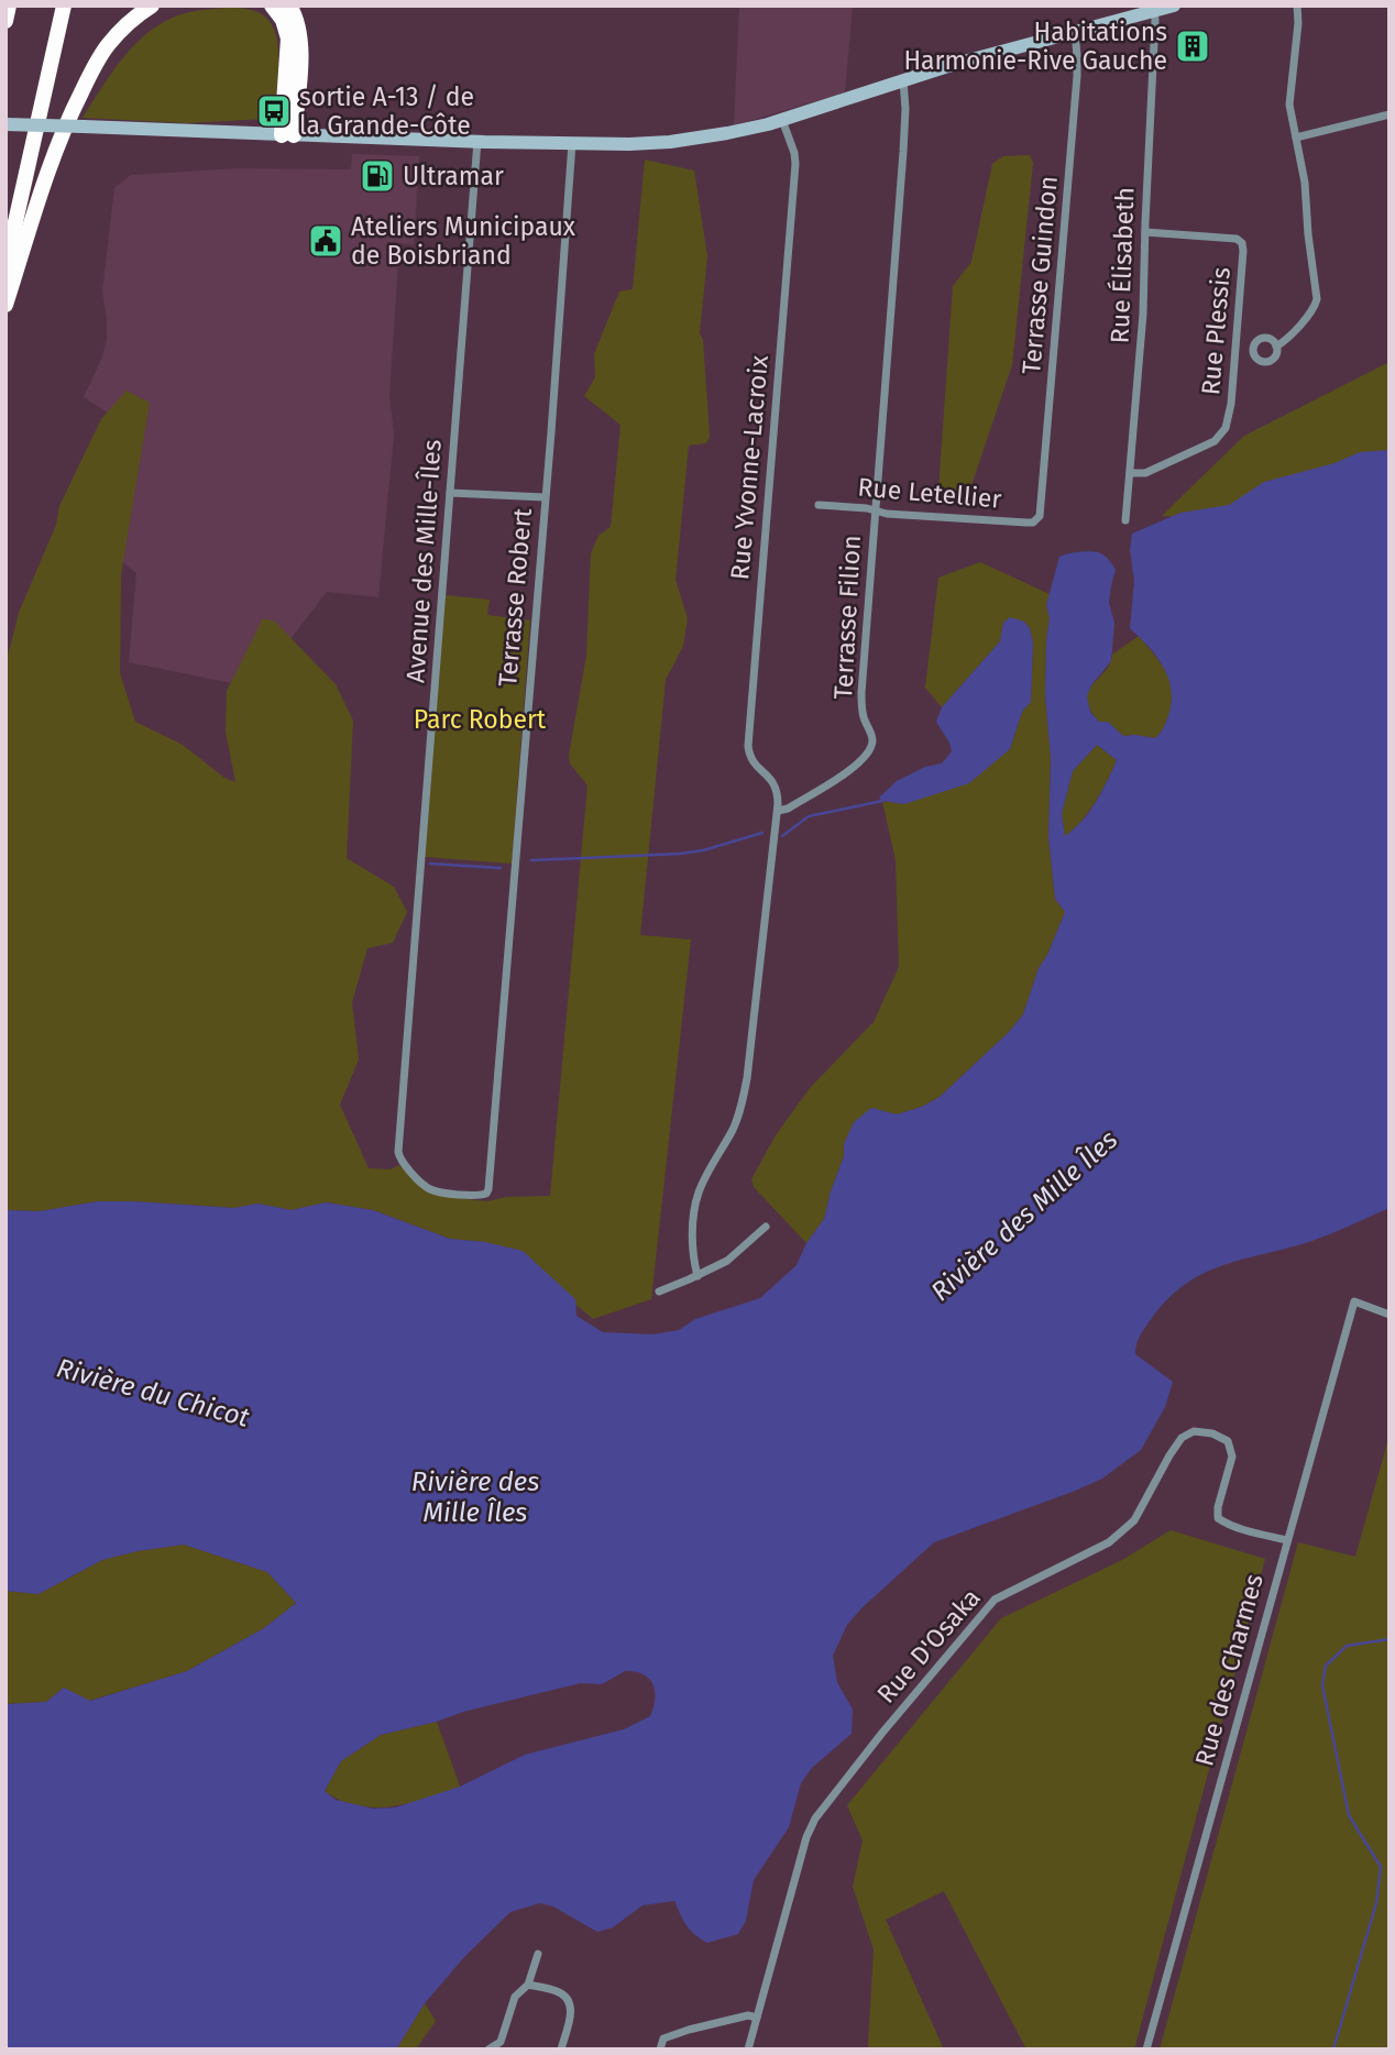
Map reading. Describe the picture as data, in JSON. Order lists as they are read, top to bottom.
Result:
{
  "streets": {
    "street": [
      "Rue Élisabeth",
      "Terrasse Guindon",
      "Rue Plessis",
      "Rue Yvonne-Lacroix",
      "Rue Letellier",
      "Avenue des Mille-Îles",
      "Terrasse Robert",
      "Terrasse Filion",
      "Rue D'Osaka",
      "Rue des Charmes"
    ]
  },
  "crossings": [
    ["Rue Élisabeth", "Rue Plessis"],
    ["Terrasse Guindon", "Rue Letellier"],
    ["Rue Yvonne-Lacroix", "Terrasse Filion"],
    ["Rue Letellier", "Terrasse Filion"],
    ["Avenue des Mille-Îles", "Terrasse Robert"],
    ["Rue D'Osaka", "Rue des Charmes"]
  ],
  "water": ["Rivière des Mille Îles", "Rivière du Chicot"],
  "parks": ["Parc Robert"],
  "places": {
    "building": ["Habitations Harmonie-Rive Gauche"],
    "bus stop": ["sortie A-13 / de la Grande-Côte"],
    "fuel station": ["Ultramar"],
    "public building": ["Ateliers Municipaux de Boisbriand"]
  }
}
